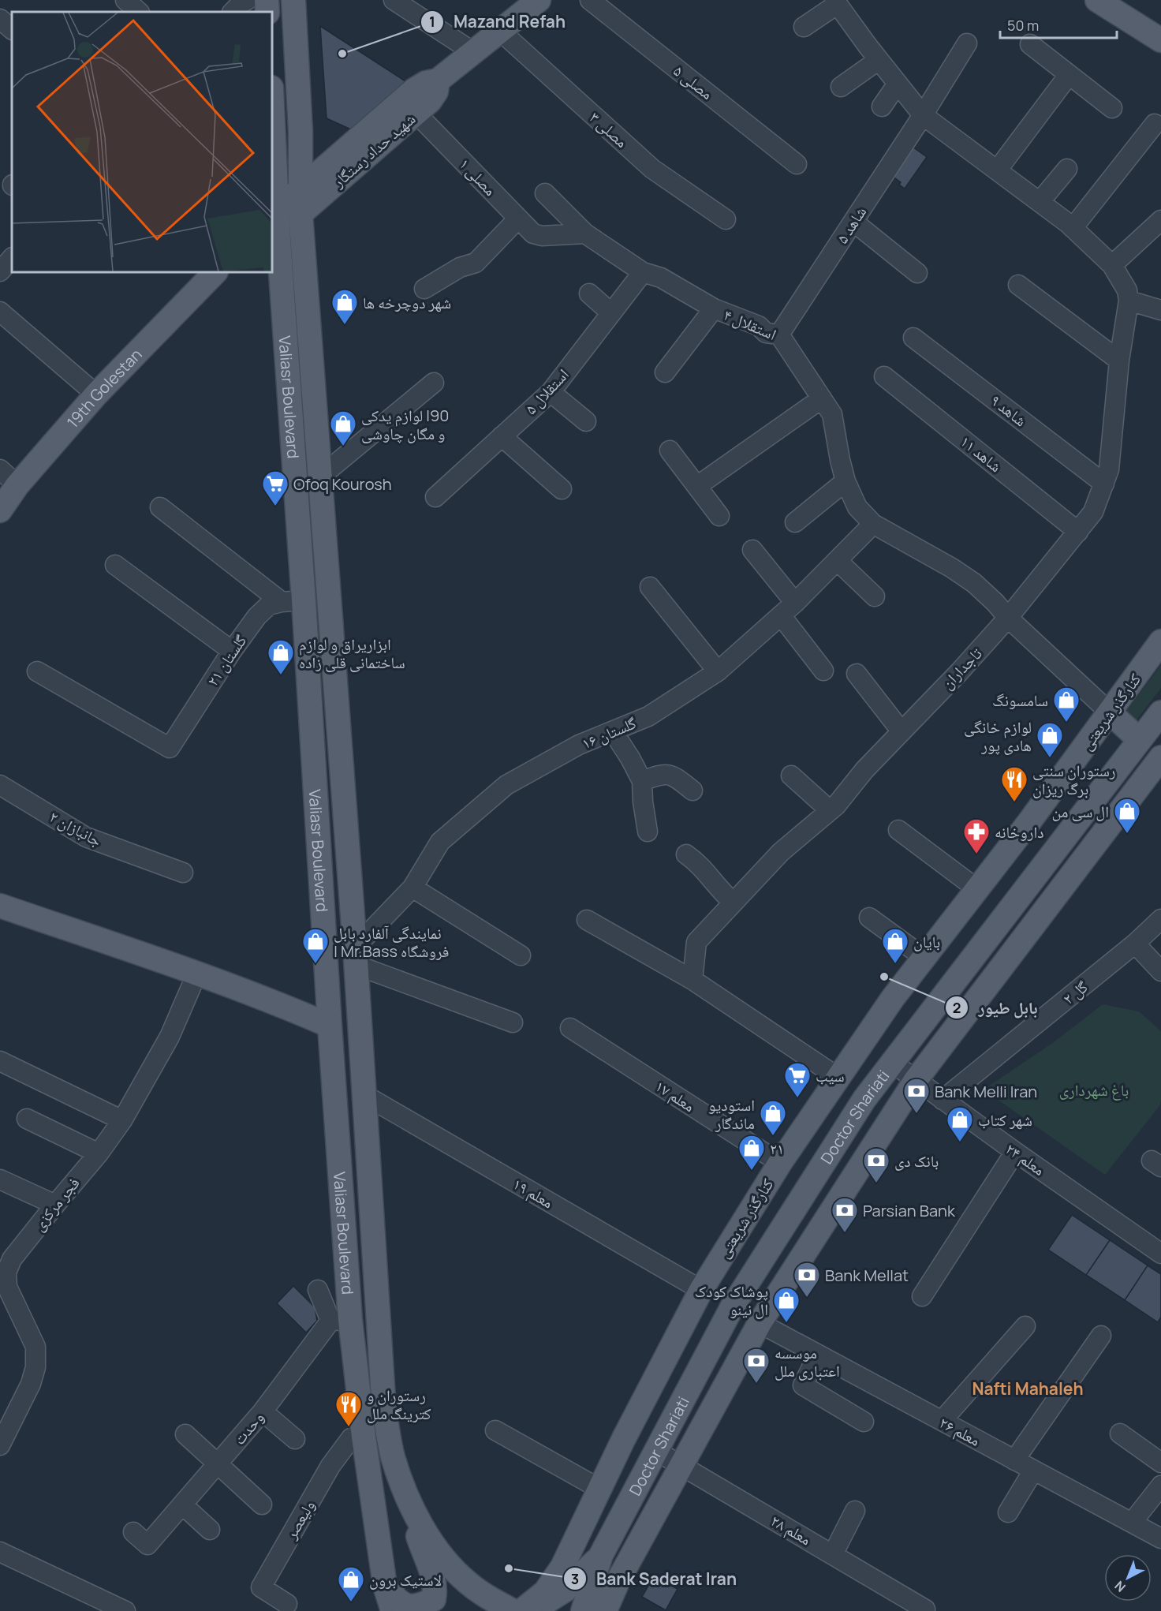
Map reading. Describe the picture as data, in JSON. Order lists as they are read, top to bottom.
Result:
{
  "streets": {
    "main road": [
      "شهید حداد رستگار",
      "19th Golestan",
      "Valiasr Boulevard",
      "کنارگذر شریعتی",
      "Doctor Shariati"
    ],
    "street": [
      "مصلی ۵",
      "مصلی ۳",
      "مصلی ۱",
      "شاهد ۵",
      "استقلال ۴",
      "استقلال ۵",
      "شاهد ۹",
      "شاهد ۱۱",
      "گلستان ۲۱",
      "تاجداران",
      "گلستان ۱۶",
      "جانبازان ۲",
      "گل ۲",
      "معلم ۱۷",
      "معلم ۲۴",
      "معلم ۱۹",
      "فجر مرکزی",
      "وحدت",
      "معلم ۲۶",
      "ولیعصر",
      "معلم ۲۸"
    ]
  },
  "crossings": [
    ["مصلی ۳", "شهید حداد رستگار"],
    ["شهید حداد رستگار", "مصلی ۱"],
    ["شهید حداد رستگار", "Valiasr Boulevard"],
    ["مصلی ۱", "استقلال ۴"],
    ["شاهد ۵", "استقلال ۴"],
    ["استقلال ۴", "استقلال ۵"],
    ["استقلال ۴", "تاجداران"],
    ["استقلال ۴", "کنارگذر شریعتی"],
    ["استقلال ۴", "گلستان ۱۶"],
    ["Valiasr Boulevard", "گلستان ۲۱"],
    ["Valiasr Boulevard", "گلستان ۱۶"],
    ["Valiasr Boulevard", "معلم ۱۹"],
    ["Valiasr Boulevard", "وحدت"],
    ["Valiasr Boulevard", "ولیعصر"],
    ["شاهد ۹", "تاجداران"],
    ["شاهد ۱۱", "تاجداران"],
    ["کنارگذر شریعتی", "معلم ۱۷"],
    ["کنارگذر شریعتی", "معلم ۱۹"],
    ["گل ۲", "معلم ۲۴"],
    ["Doctor Shariati", "معلم ۲۴"],
    ["Doctor Shariati", "معلم ۲۸"]
  ],
  "districts": ["Nafti Mahaleh"],
  "parks": ["باغ شهرداری"],
  "places": {
    "other": ["Mazand Refah", "بابل طیور", "Bank Saderat Iran"],
    "shop": [
      "شهر دوچرخه ها",
      "لوازم یدکی l90 و مگان چاوشی",
      "ابزاریراق و لوازم ساختمانی قلی زاده",
      "سامسونگ",
      "لوازم خانگی هادی پور",
      "ال سی من",
      "نمایندگی آلفارد بابل | Mr.Bass فروشگاه",
      "بایان",
      "استودیو ماندگار",
      "شهر کتاب",
      "۲۱",
      "پوشاک کودک ال نینو",
      "لاستیک برون"
    ],
    "supermarket": ["Ofoq Kourosh", "سیب"],
    "restaurant": ["رستوران سنتی برگ ریزان", "رستوران و کترینگ ملل"],
    "pharmacy": ["داروخانه"],
    "bank": [
      "Bank Melli Iran",
      "بانک دی",
      "Parsian Bank",
      "Bank Mellat",
      "موسسه اعتباری ملل"
    ]
  },
  "scale_bar": "50 m",
  "north": "bottom left"
}
